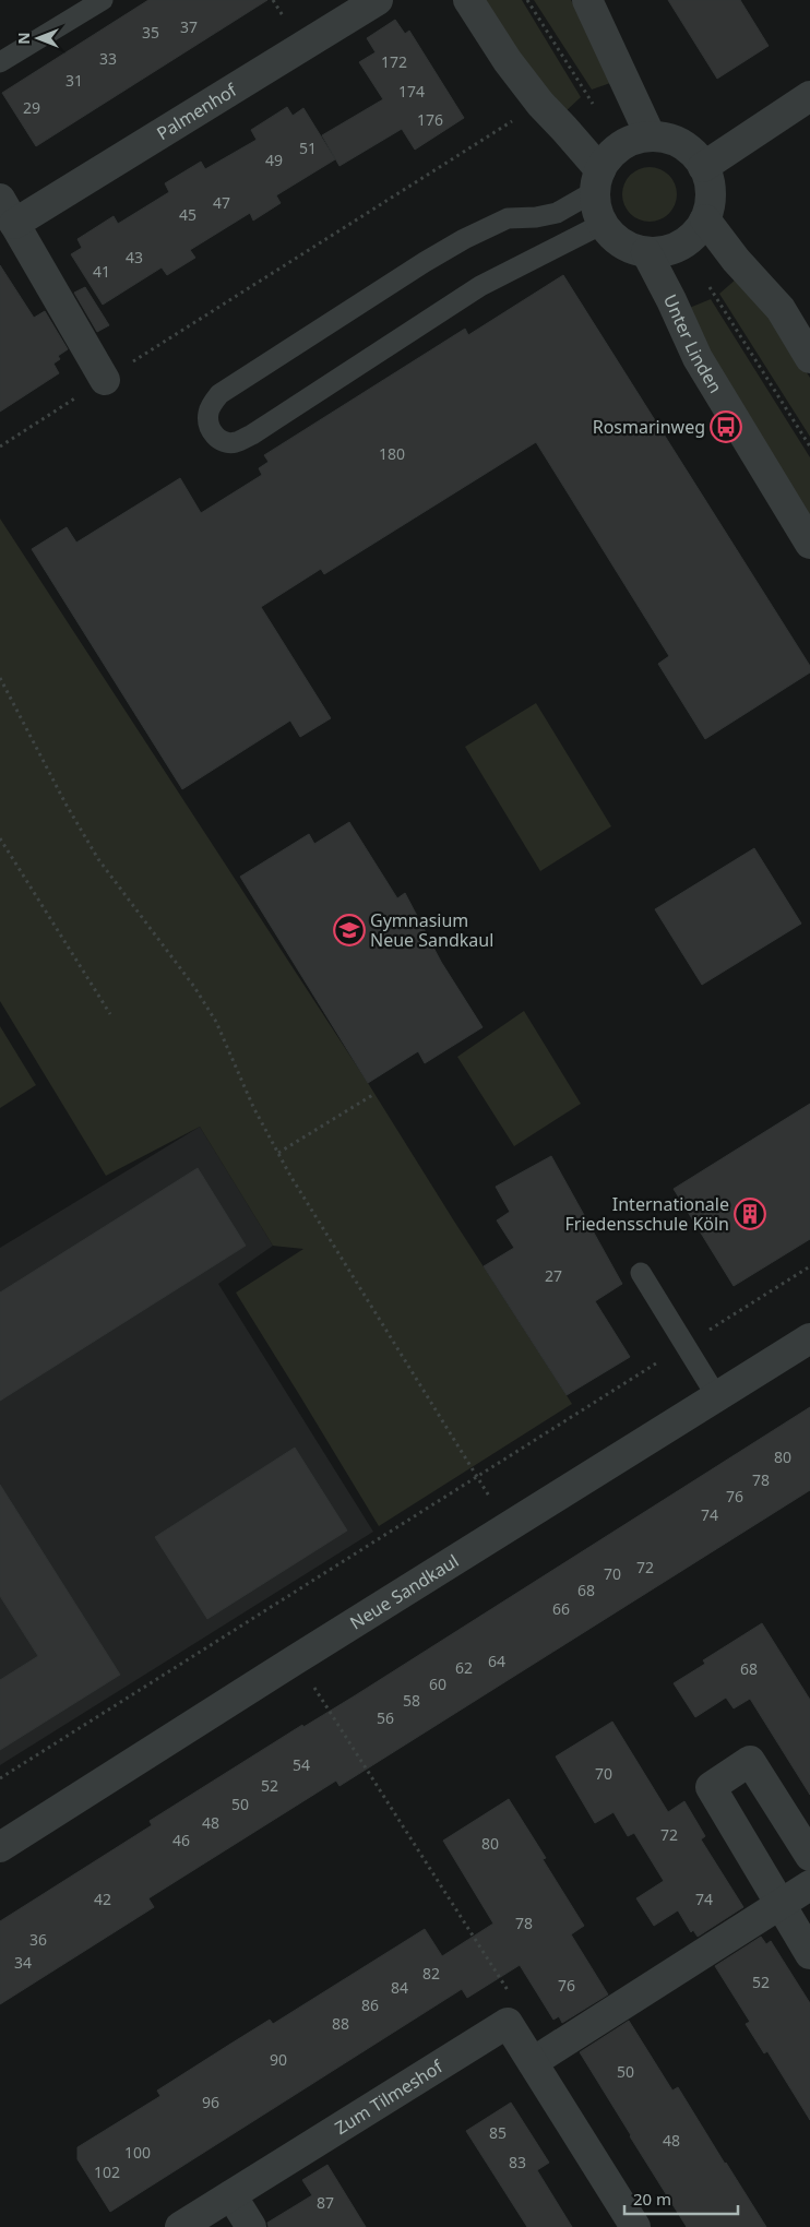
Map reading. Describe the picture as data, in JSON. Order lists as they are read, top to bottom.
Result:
{
  "streets": {
    "street": [
      "Palmenhof",
      "Unter Linden",
      "Neue Sandkaul",
      "Zum Tilmeshof"
    ]
  },
  "places": {
    "bus stop": ["Rosmarinweg"],
    "school or university": ["Gymnasium Neue Sandkaul"],
    "building": ["Internationale Friedensschule Köln"]
  },
  "house_numbers": [
    "37",
    "35",
    "33",
    "172",
    "31",
    "174",
    "29",
    "176",
    "51",
    "49",
    "47",
    "45",
    "43",
    "41",
    "180",
    "27",
    "80",
    "78",
    "76",
    "74",
    "72",
    "70",
    "68",
    "66",
    "64",
    "62",
    "68",
    "60",
    "58",
    "56",
    "54",
    "70",
    "52",
    "50",
    "48",
    "72",
    "46",
    "80",
    "42",
    "74",
    "78",
    "36",
    "34",
    "82",
    "52",
    "76",
    "84",
    "86",
    "88",
    "90",
    "50",
    "96",
    "85",
    "48",
    "100",
    "83",
    "102",
    "87"
  ],
  "scale_bar": "20 m",
  "north": "left"
}
